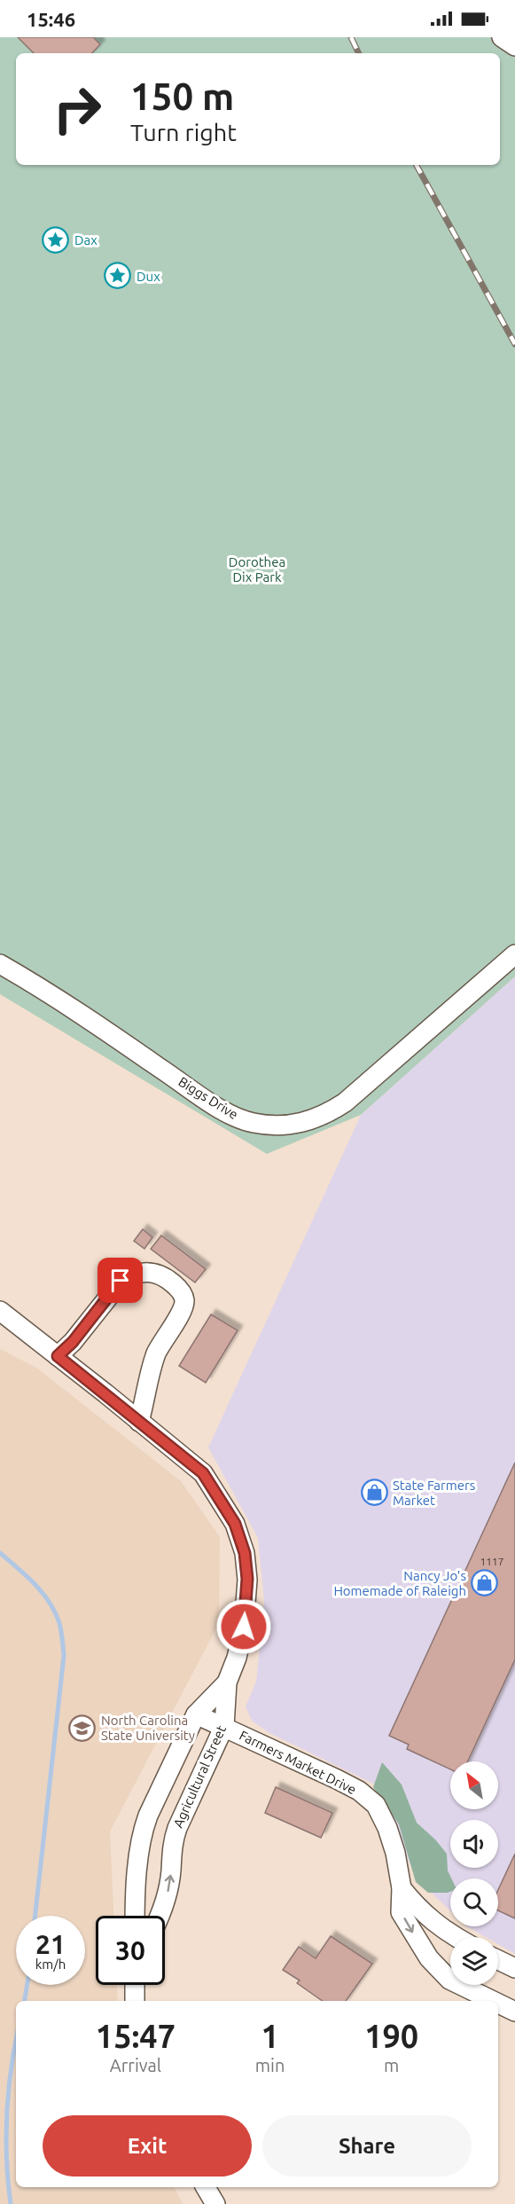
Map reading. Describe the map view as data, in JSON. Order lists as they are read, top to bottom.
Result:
{
  "streets": {
    "street": ["Biggs Drive", "Farmers Market Drive", "Agricultural Street"]
  },
  "crossings": [
    ["Farmers Market Drive", "Agricultural Street"]
  ],
  "parks": ["Dorothea Dix Park"],
  "places": {
    "place": ["Dax", "Dux"],
    "shop": ["State Farmers Market", "Nancy Jo's Homemade of Raleigh"],
    "school or university": ["North Carolina State University"]
  },
  "house_numbers": ["1117"],
  "north": "top left",
  "page": {
    "status": "15:46",
    "turn": ["150 m", "Turn right"],
    "speed": "21 km/h",
    "limit": "30",
    "eta": [
      "15:47",
      "Arrival",
      "1",
      "min",
      "190",
      "m"
    ],
    "buttons": ["Exit", "Share"]
  }
}
